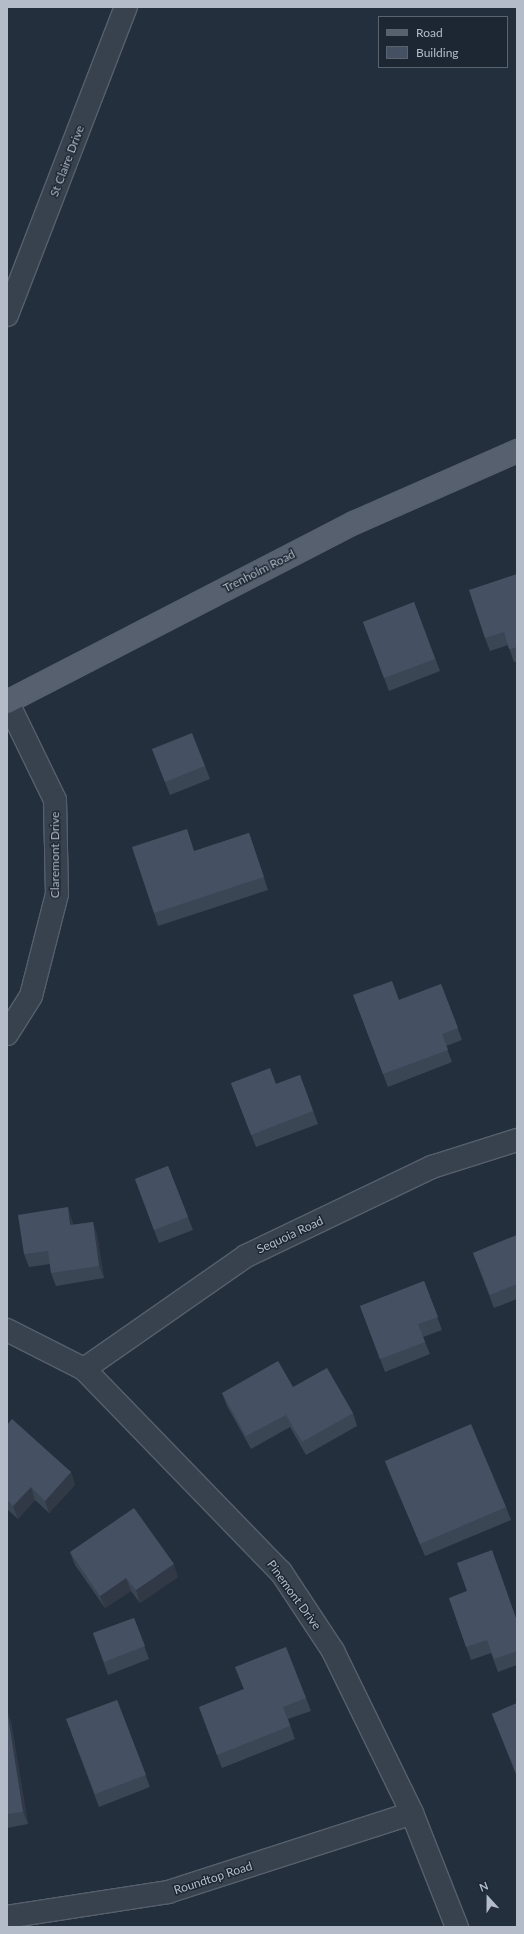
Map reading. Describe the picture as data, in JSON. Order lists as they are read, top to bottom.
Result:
{
  "streets": {
    "main road": ["Trenholm Road"],
    "street": [
      "St Claire Drive",
      "Claremont Drive",
      "Sequoia Road",
      "Pinemont Drive",
      "Roundtop Road"
    ]
  },
  "crossings": [
    ["Trenholm Road", "Claremont Drive"],
    ["Sequoia Road", "Pinemont Drive"],
    ["Pinemont Drive", "Roundtop Road"]
  ],
  "legend": ["Road", "Building"],
  "north": "top"
}
